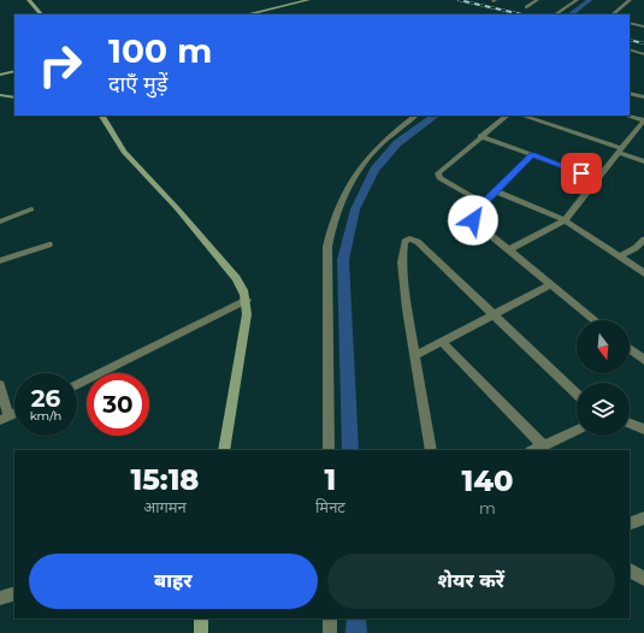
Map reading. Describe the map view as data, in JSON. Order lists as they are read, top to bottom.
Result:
{
  "north": "bottom",
  "page": {
    "turn": ["100 m", "दाएँ मुड़ें"],
    "speed": "26 km/h",
    "limit": "30",
    "eta": [
      "15:18",
      "आगमन",
      "1",
      "मिनट",
      "140",
      "m"
    ],
    "buttons": ["बाहर", "शेयर करें"]
  }
}
